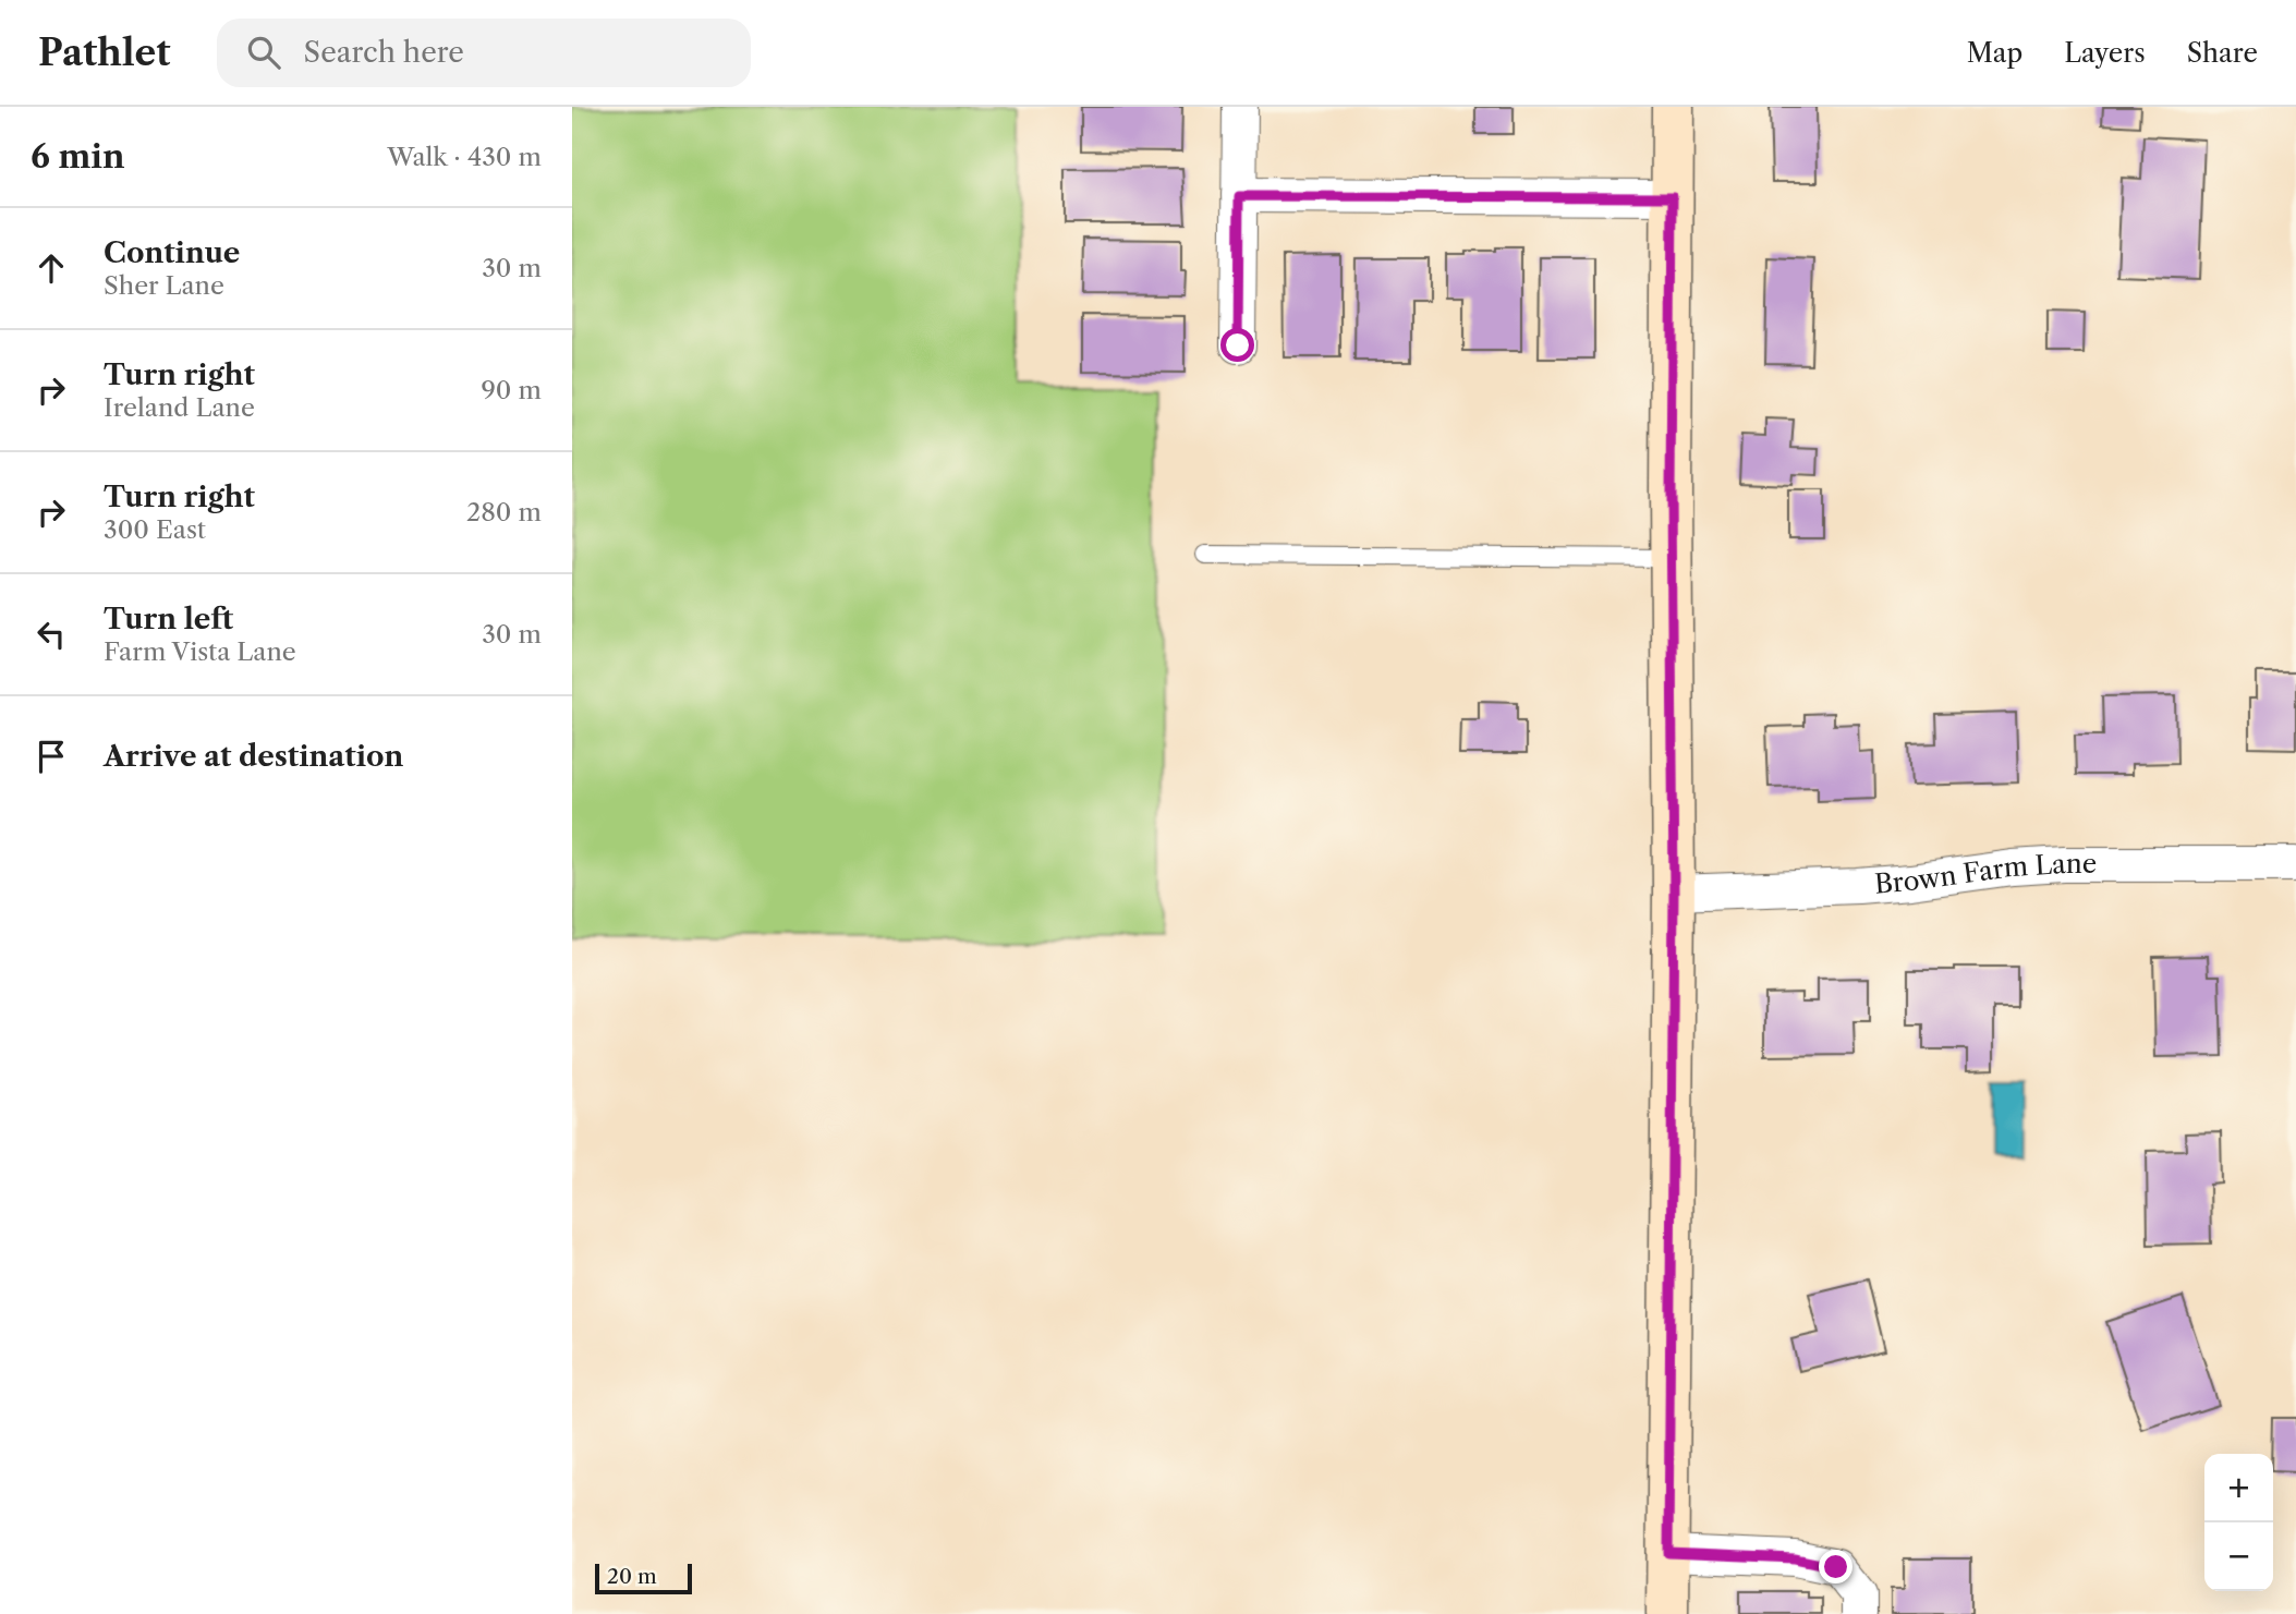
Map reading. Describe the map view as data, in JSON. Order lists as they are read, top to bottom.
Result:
{
  "streets": {
    "street": ["Brown Farm Lane"]
  },
  "scale_bar": "20 m",
  "page": {
    "header": "Pathlet",
    "search": "Search here",
    "nav": ["Map", "Layers", "Share"],
    "heading": ["6 min", "Walk · 430 m"],
    "list": [
      ["Continue", "Sher Lane", "30 m"],
      ["Turn right", "Ireland Lane", "90 m"],
      ["Turn right", "300 East", "280 m"],
      ["Turn left", "Farm Vista Lane", "30 m"],
      "Arrive at destination"
    ],
    "map_buttons": ["+", "−"],
    "scale": "20 m"
  }
}
